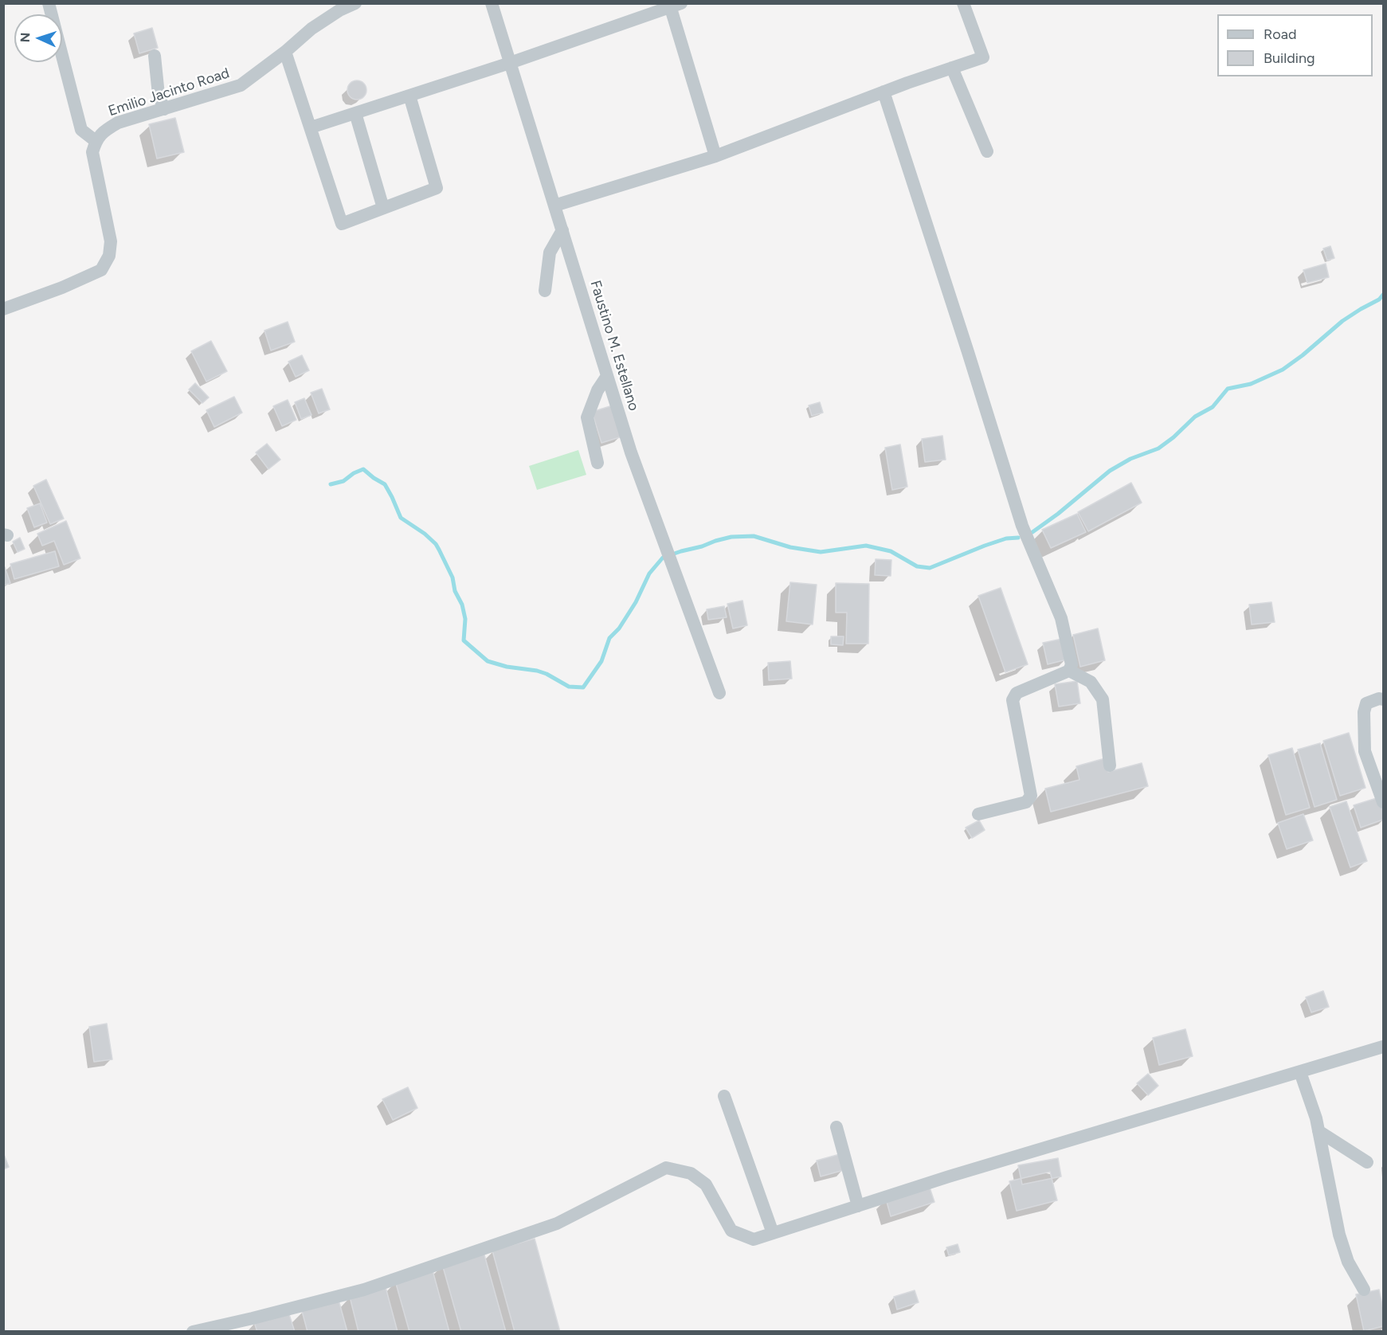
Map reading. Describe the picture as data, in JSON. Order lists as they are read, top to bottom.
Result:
{
  "streets": {
    "street": ["Emilio Jacinto Road", "Faustino M. Estellano"]
  },
  "legend": ["Road", "Building"],
  "north": "left"
}
